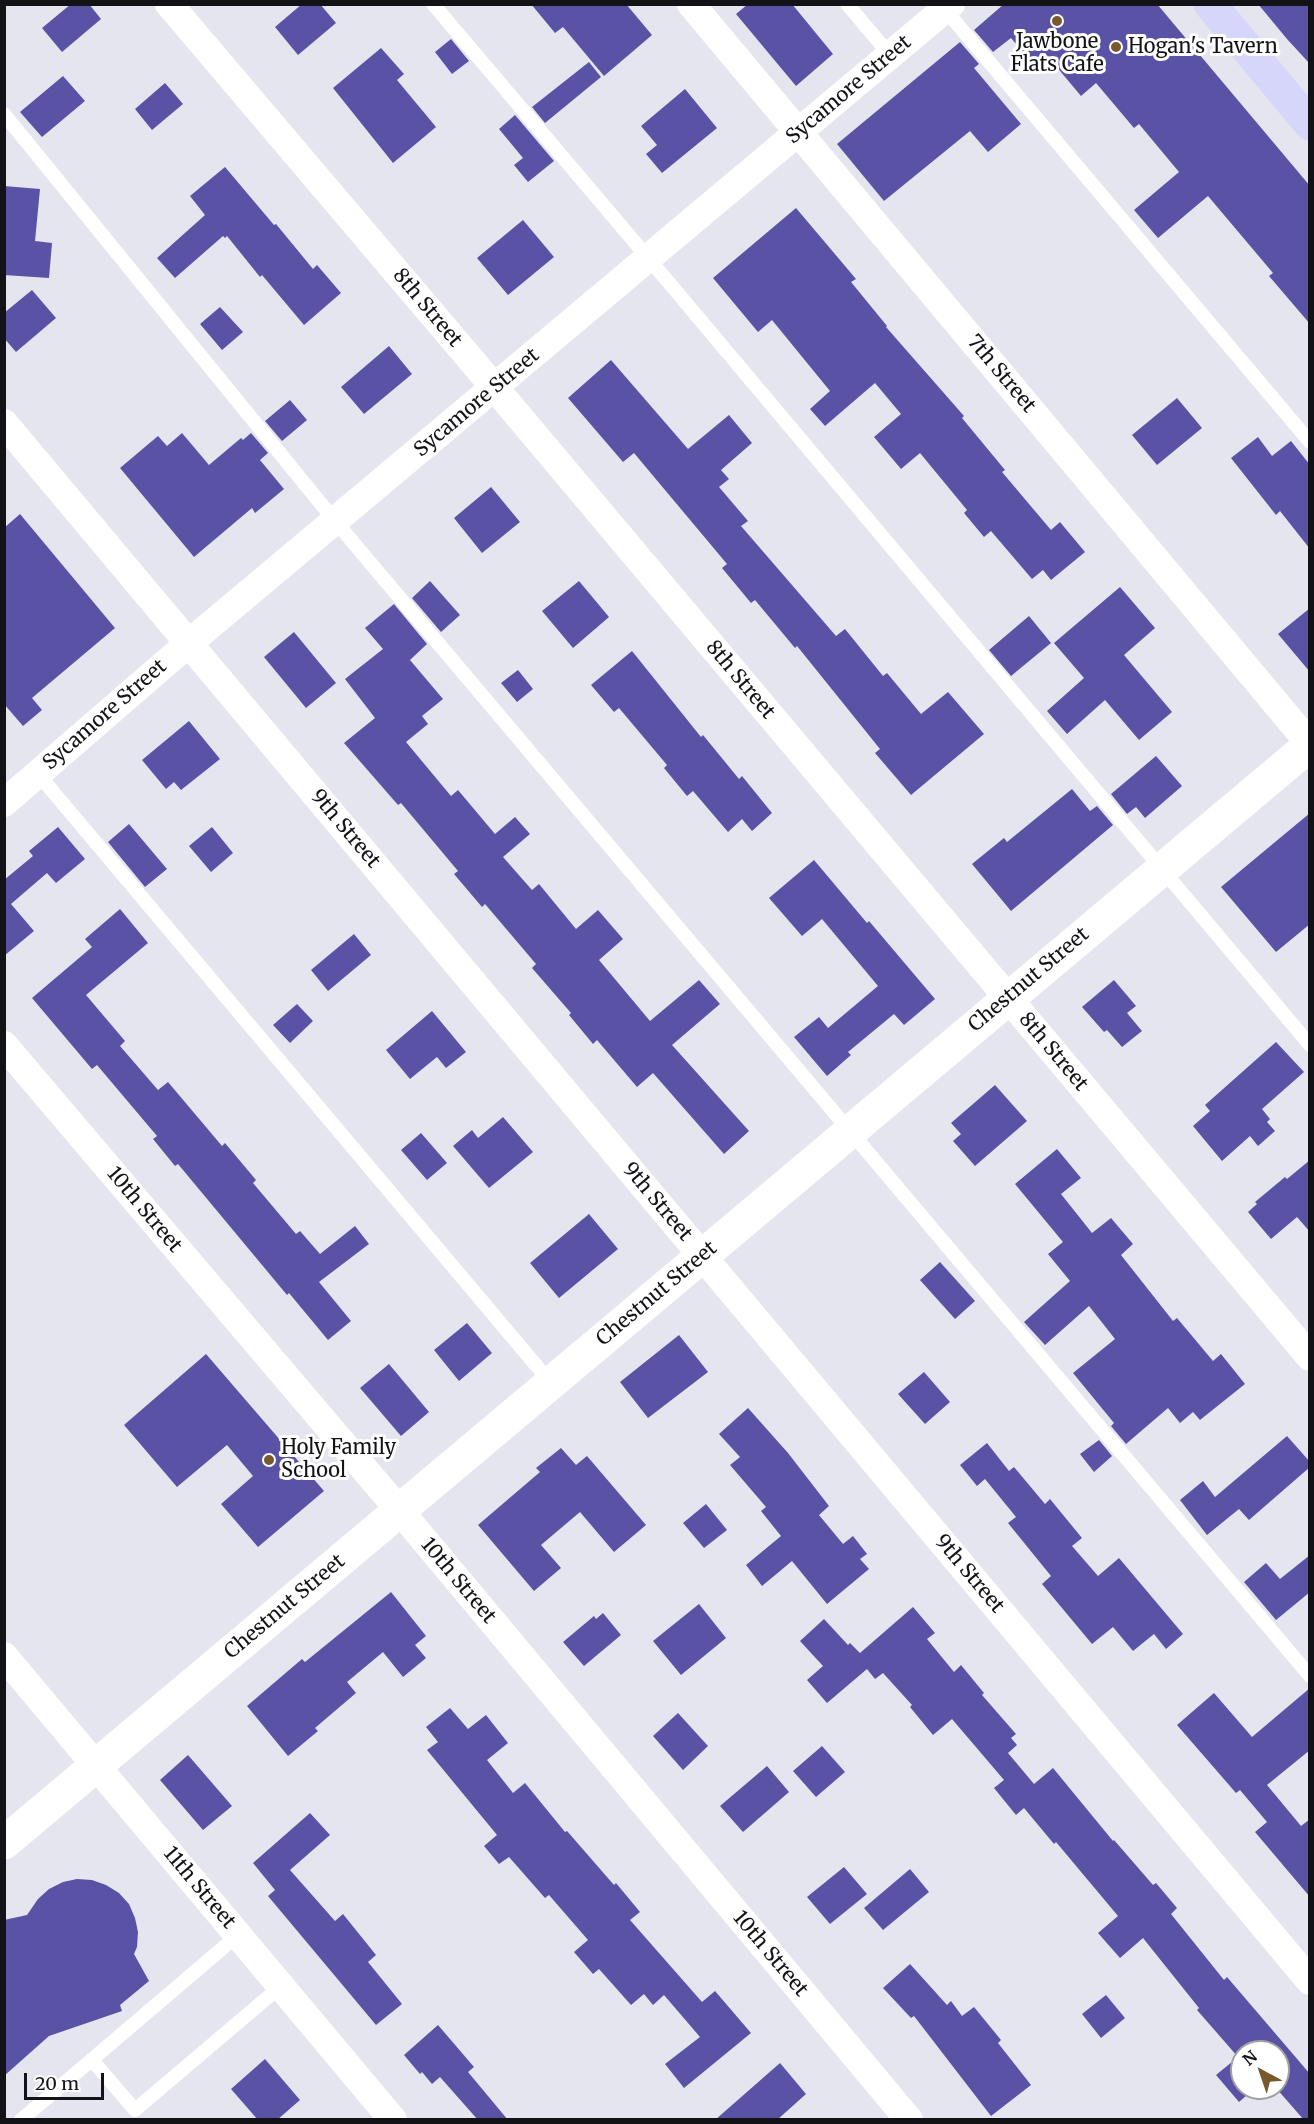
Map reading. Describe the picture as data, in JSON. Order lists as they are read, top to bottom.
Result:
{
  "streets": {
    "street": [
      "Sycamore Street",
      "8th Street",
      "7th Street",
      "9th Street",
      "Chestnut Street",
      "10th Street",
      "11th Street"
    ]
  },
  "crossings": [
    ["Sycamore Street", "8th Street"],
    ["Sycamore Street", "7th Street"],
    ["Sycamore Street", "9th Street"],
    ["8th Street", "Chestnut Street"],
    ["7th Street", "Chestnut Street"],
    ["9th Street", "Chestnut Street"],
    ["Chestnut Street", "10th Street"],
    ["Chestnut Street", "11th Street"]
  ],
  "places": ["Jawbone Flats Cafe", "Hogan's Tavern", "Holy Family School"],
  "scale_bar": "20 m",
  "north": "top left"
}
